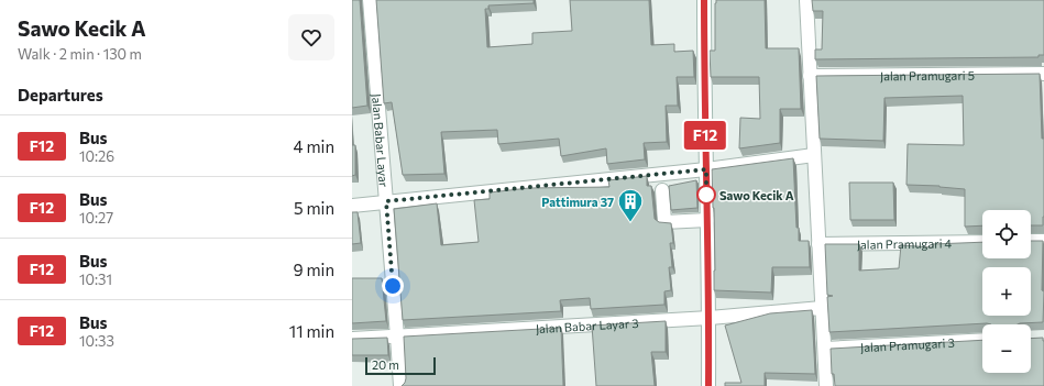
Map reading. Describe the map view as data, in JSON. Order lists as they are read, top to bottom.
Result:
{
  "streets": {
    "street": [
      "Jalan Pramugari 5",
      "Jalan Babar Layar",
      "Jalan Pramugari 4",
      "Jalan Babar Layar 3",
      "Jalan Pramugari 3"
    ]
  },
  "crossings": [
    ["Jalan Babar Layar", "Jalan Babar Layar 3"]
  ],
  "places": {
    "other": ["Sawo Kecik A"],
    "building": ["Pattimura 37"]
  },
  "lines": ["bus line F12"],
  "scale_bar": "20 m",
  "page": {
    "heading": [
      ["Sawo Kecik A", "Walk · 2 min · 130 m"],
      "Departures"
    ],
    "on_map": "F12",
    "list": [
      {
        "mark": "F12",
        "name": "Bus",
        "note": "10:26",
        "value": "4 min"
      },
      {
        "mark": "F12",
        "name": "Bus",
        "note": "10:27",
        "value": "5 min"
      },
      {
        "mark": "F12",
        "name": "Bus",
        "note": "10:31",
        "value": "9 min"
      },
      {
        "mark": "F12",
        "name": "Bus",
        "note": "10:33",
        "value": "11 min"
      }
    ],
    "map_buttons": ["+", "−"],
    "scale": "20 m"
  }
}
